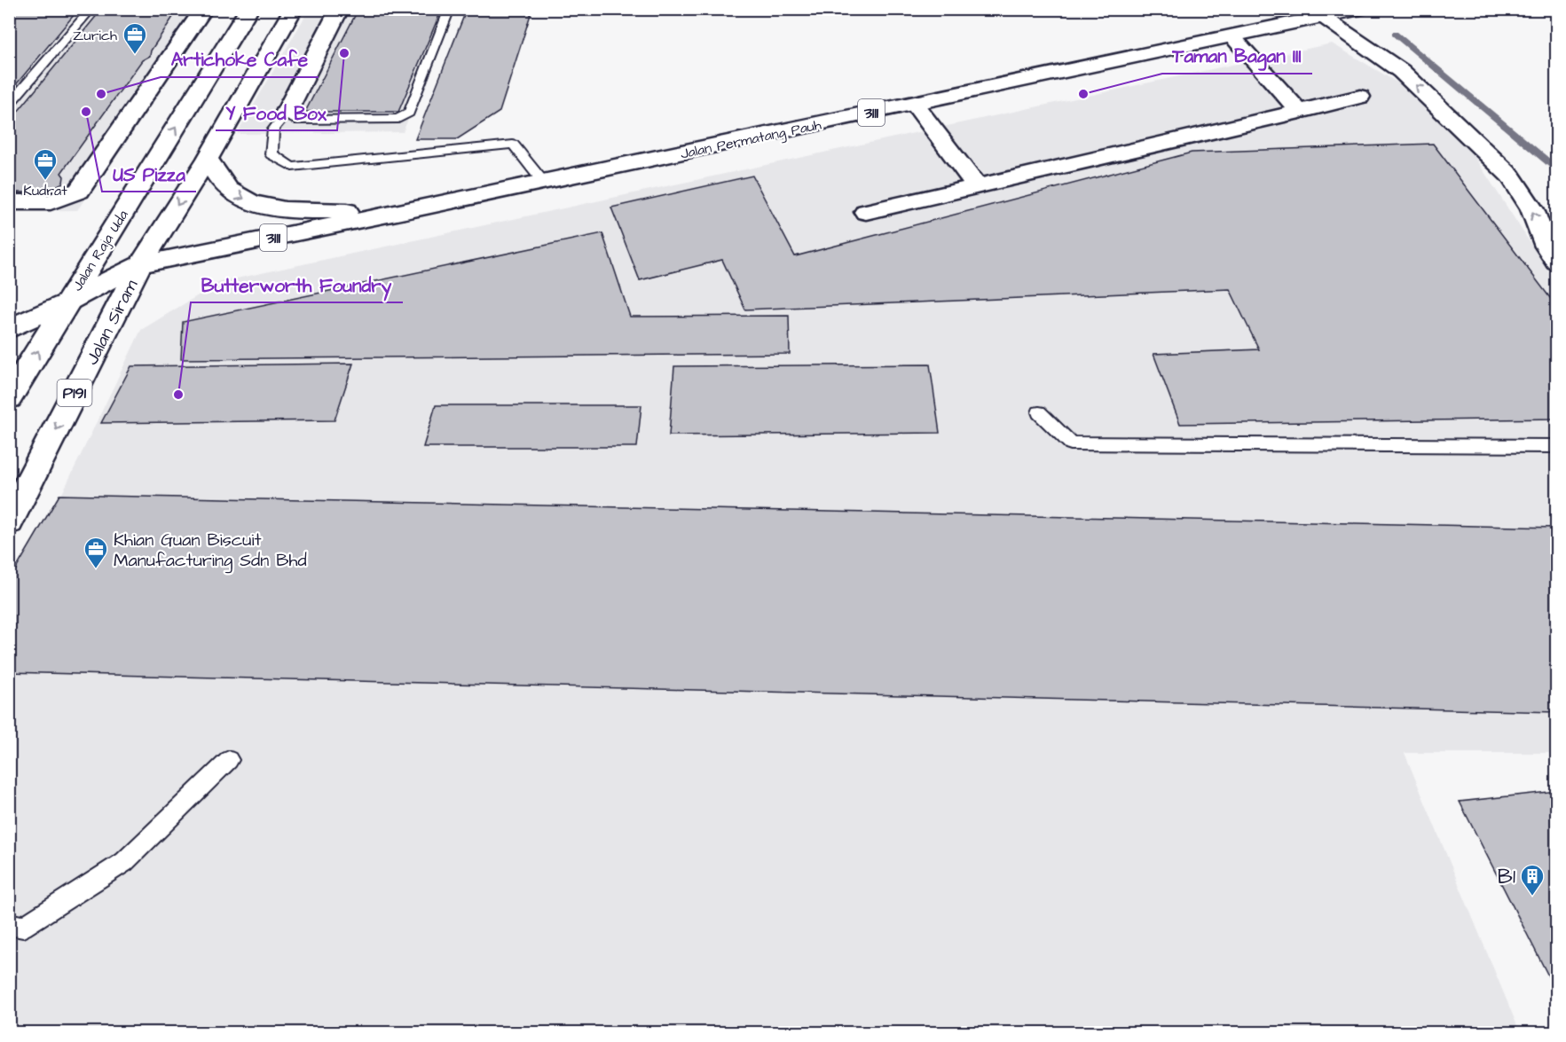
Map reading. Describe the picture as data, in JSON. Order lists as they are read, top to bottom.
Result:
{
  "streets": {
    "main road": [
      "3111",
      "Jalan Permatang Pauh",
      "Jalan Raja Uda",
      "Jalan Siram",
      "P191"
    ]
  },
  "crossings": [
    ["3111", "Jalan Permatang Pauh"],
    ["3111", "Jalan Raja Uda"],
    ["3111", "Jalan Siram"],
    ["Jalan Permatang Pauh", "Jalan Siram"]
  ],
  "places": {
    "other": [
      "Y Food Box",
      "Artichoke Cafe",
      "Taman Bagan III",
      "US Pizza",
      "Butterworth Foundry"
    ],
    "office": ["Zurich", "Kudrat", "Khian Guan Biscuit Manufacturing Sdn Bhd"],
    "building": ["B1"]
  }
}
